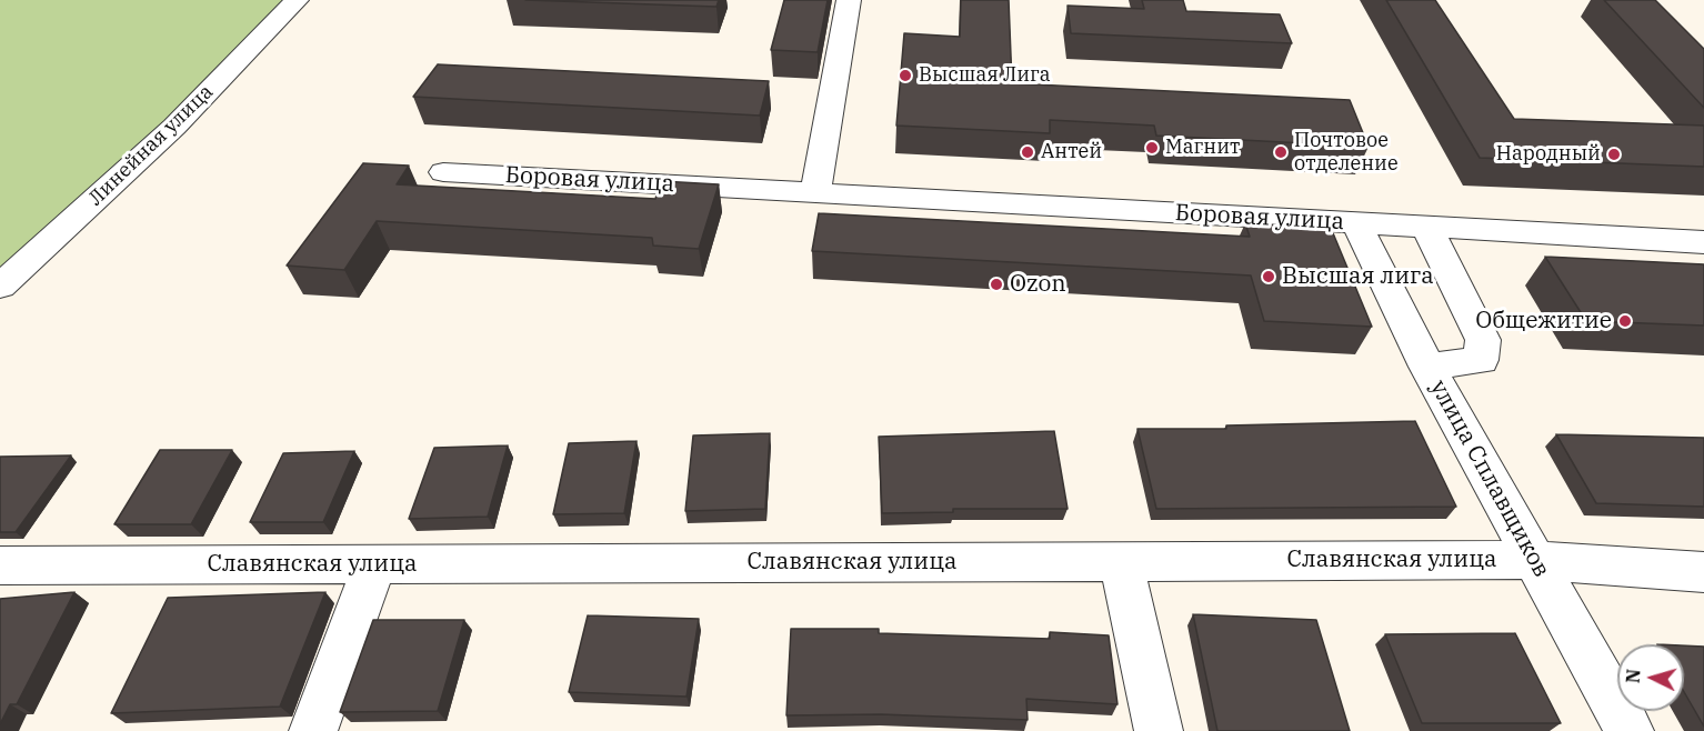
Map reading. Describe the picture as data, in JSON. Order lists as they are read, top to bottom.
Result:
{
  "streets": {
    "street": [
      "Линейная улица",
      "Боровая улица",
      "улица Сплавщиков",
      "Славянская улица"
    ]
  },
  "crossings": [
    ["Боровая улица", "улица Сплавщиков"],
    ["улица Сплавщиков", "Славянская улица"]
  ],
  "places": [
    "Высшая Лига",
    "Магнит",
    "Антей",
    "Почтовое отделение",
    "Народный",
    "Высшая лига",
    "Ozon",
    "Общежитие"
  ],
  "north": "left"
}
